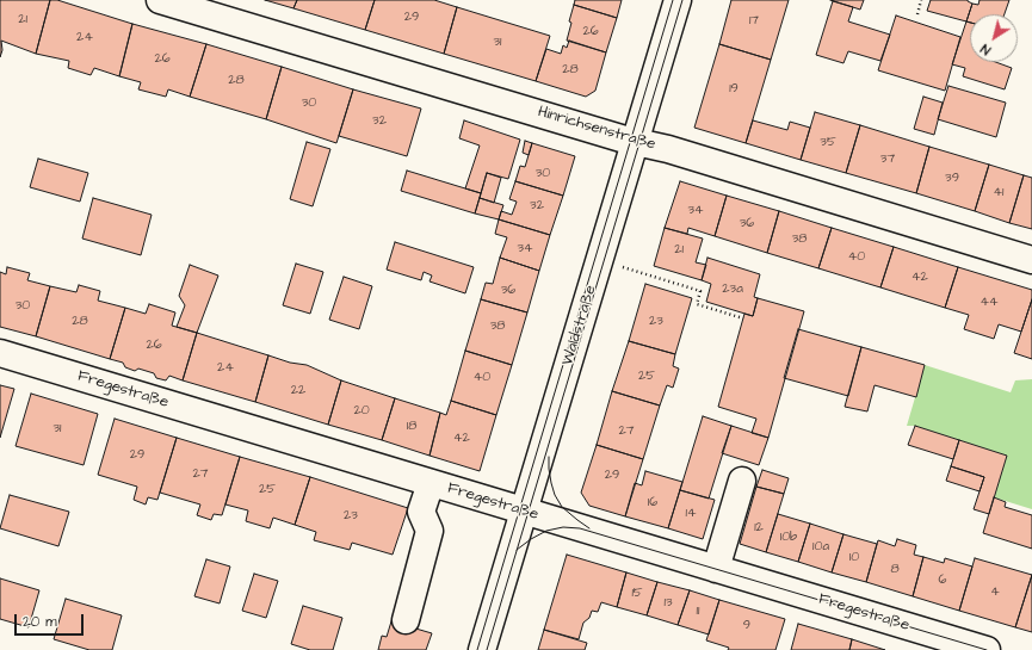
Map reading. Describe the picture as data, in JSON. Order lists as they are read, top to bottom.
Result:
{
  "streets": {
    "street": ["Hinrichsenstraße", "Waldstraße", "Fregestraße"]
  },
  "crossings": [
    ["Hinrichsenstraße", "Waldstraße"],
    ["Waldstraße", "Fregestraße"]
  ],
  "house_numbers": [
    "29",
    "21",
    "17",
    "26",
    "24",
    "31",
    "26",
    "28",
    "28",
    "19",
    "30",
    "32",
    "35",
    "37",
    "30",
    "39",
    "41",
    "32",
    "34",
    "36",
    "38",
    "34",
    "21",
    "40",
    "42",
    "23a",
    "36",
    "44",
    "30",
    "28",
    "23",
    "38",
    "26",
    "24",
    "25",
    "40",
    "22",
    "20",
    "18",
    "31",
    "27",
    "42",
    "29",
    "27",
    "29",
    "25",
    "16",
    "14",
    "23",
    "12",
    "10b",
    "10a",
    "10",
    "8",
    "6",
    "4",
    "15",
    "13",
    "11",
    "9"
  ],
  "scale_bar": "20 m",
  "north": "bottom left"
}
